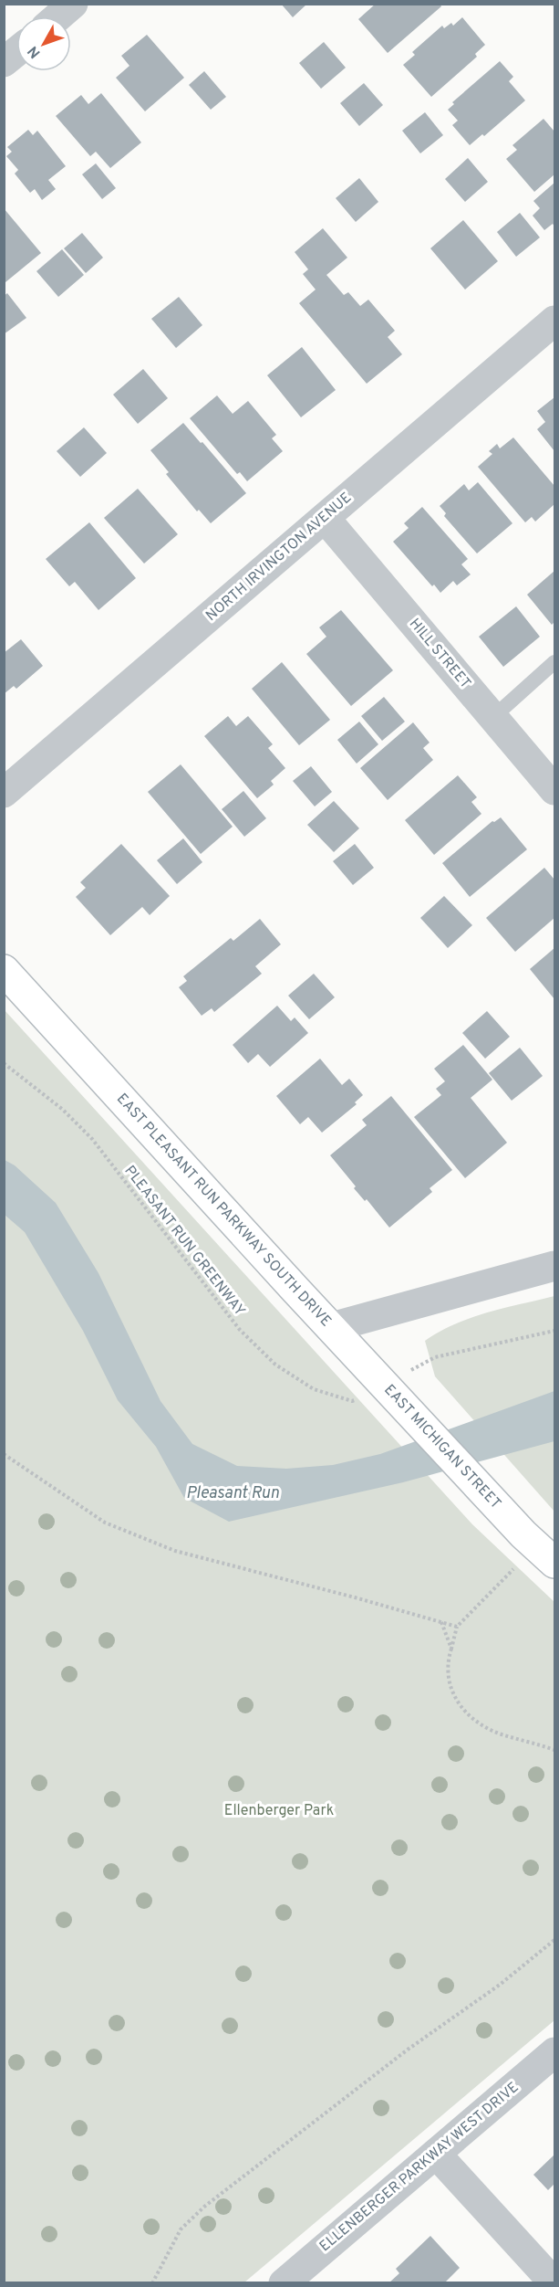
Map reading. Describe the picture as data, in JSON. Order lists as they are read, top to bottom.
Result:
{
  "streets": {
    "main road": ["EAST PLEASANT RUN PARKWAY SOUTH DRIVE", "EAST MICHIGAN STREET"],
    "street": ["NORTH IRVINGTON AVENUE", "HILL STREET", "ELLENBERGER PARKWAY WEST DRIVE"],
    "path": ["PLEASANT RUN GREENWAY"]
  },
  "crossings": [
    ["NORTH IRVINGTON AVENUE", "HILL STREET"],
    ["EAST PLEASANT RUN PARKWAY SOUTH DRIVE", "EAST MICHIGAN STREET"]
  ],
  "water": ["Pleasant Run"],
  "parks": ["Ellenberger Park"],
  "north": "bottom left"
}
